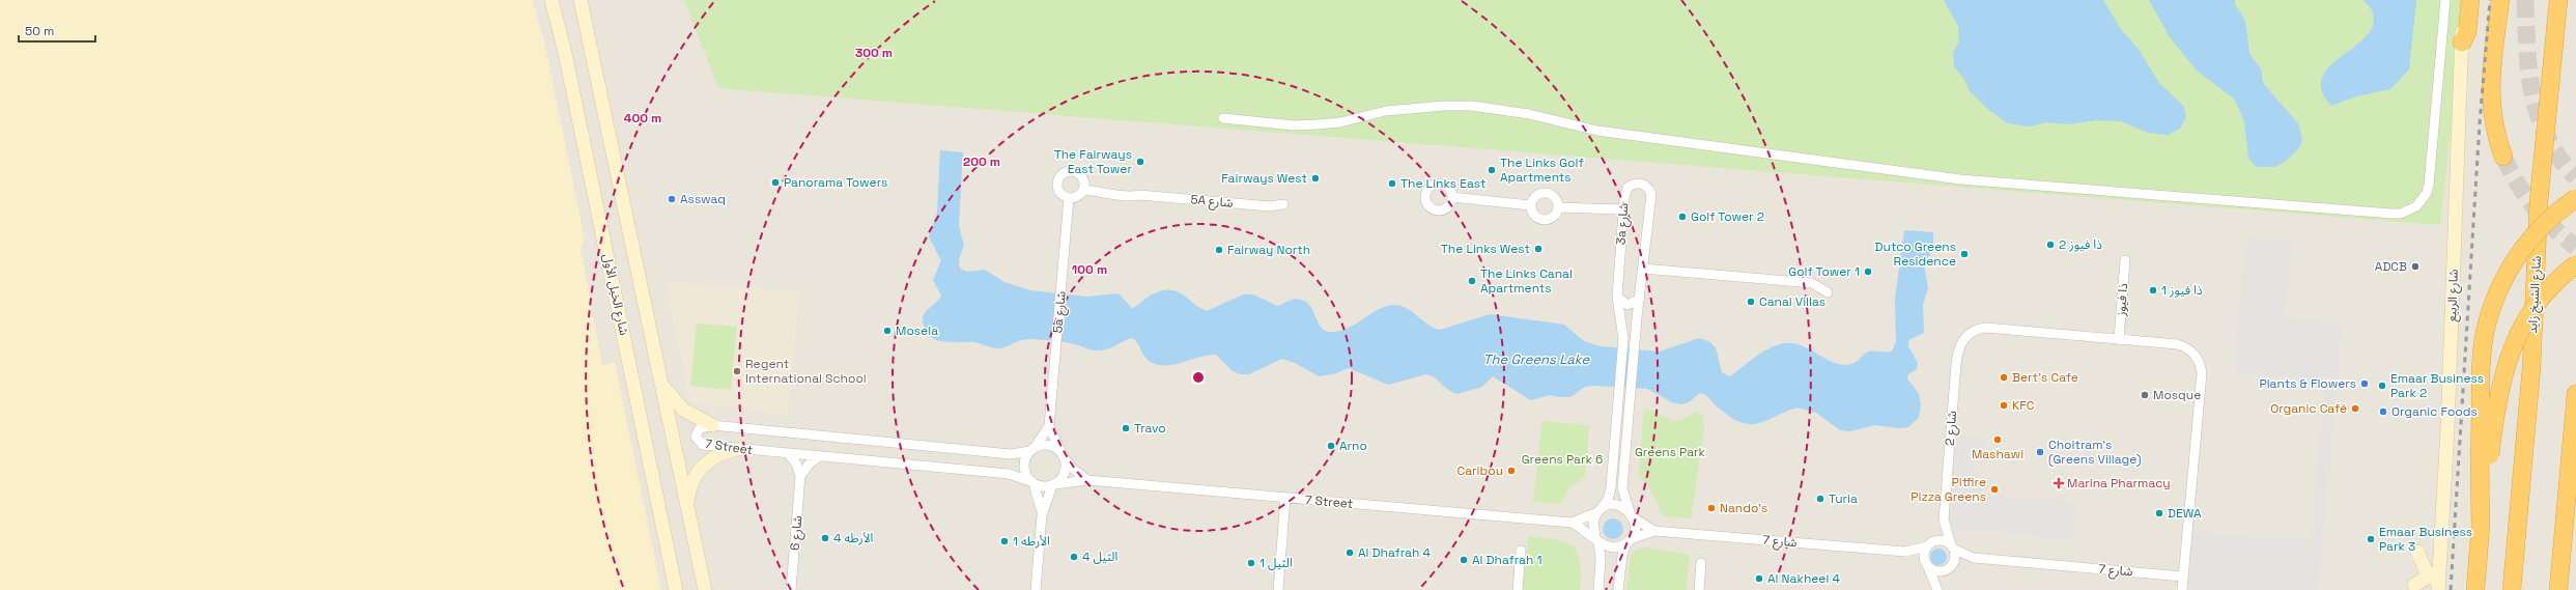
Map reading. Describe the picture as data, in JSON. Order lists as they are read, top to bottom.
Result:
{
  "streets": {
    "highway": ["شارع الشيخ زايد"],
    "main road": ["شارع الخيل الأول", "شارع الربيع"],
    "street": [
      "5A شارع",
      "3a شارع",
      "ذا فيوز",
      "5a شارع",
      "شارع 2",
      "7 Street",
      "شارع 6",
      "شارع 7"
    ]
  },
  "crossings": [
    ["5A شارع", "5a شارع"],
    ["3a شارع", "شارع 7"],
    ["ذا فيوز", "شارع 2"],
    ["5a شارع", "7 Street"],
    ["شارع 2", "شارع 7"]
  ],
  "water": ["The Greens Lake"],
  "parks": ["Greens Park", "Greens Park 6"],
  "places": {
    "other": [
      "The Fairways East Tower",
      "The Links Golf Apartments",
      "Fairways West",
      "Panorama Towers",
      "The Links East",
      "Asswaq",
      "Golf Tower 2",
      "ذا فيوز 2",
      "The Links West",
      "Fairway North",
      "Dutco Greens Residence",
      "ADCB",
      "Golf Tower 1",
      "The Links Canal Apartments",
      "ذا فيوز 1",
      "Canal Villas",
      "Mosela",
      "Regent International School",
      "Bert's Cafe",
      "Plants & Flowers",
      "Emaar Business Park 2",
      "Mosque",
      "KFC",
      "Organic Café",
      "Organic Foods",
      "Travo",
      "Mashawi",
      "Arno",
      "Choitram's (Greens Village)",
      "Caribou",
      "Pitfire Pizza Greens",
      "Turia",
      "Nando's",
      "DEWA",
      "الأرطه 4",
      "Emaar Business Park 3",
      "الأرطه 1",
      "Al Dhafrah 4",
      "الثيل 4",
      "Al Dhafrah 1",
      "الثيل 1",
      "Al Nakheel 4"
    ],
    "health": ["Marina Pharmacy"]
  },
  "scale_bar": "50 m",
  "rings": [
    "300 m",
    "400 m",
    "200 m",
    "100 m"
  ]
}
